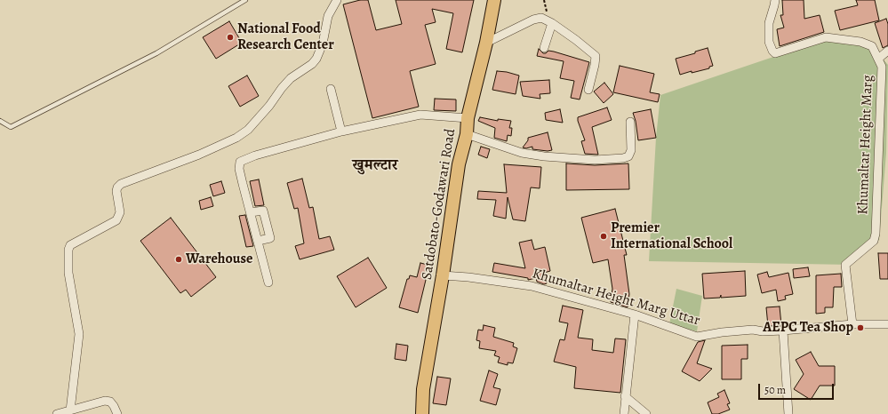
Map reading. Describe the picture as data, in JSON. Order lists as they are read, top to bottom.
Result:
{
  "streets": {
    "main road": ["Satdobato-Godawari Road"],
    "street": ["Khumaltar Height Marg", "Khumaltar Height Marg Uttar"]
  },
  "crossings": [
    ["Khumaltar Height Marg", "Khumaltar Height Marg Uttar"],
    ["Satdobato-Godawari Road", "Khumaltar Height Marg Uttar"]
  ],
  "districts": ["खुमल्टार"],
  "places": [
    "National Food Research Center",
    "Premier International School",
    "Warehouse",
    "AEPC Tea Shop"
  ],
  "scale_bar": "50 m"
}
